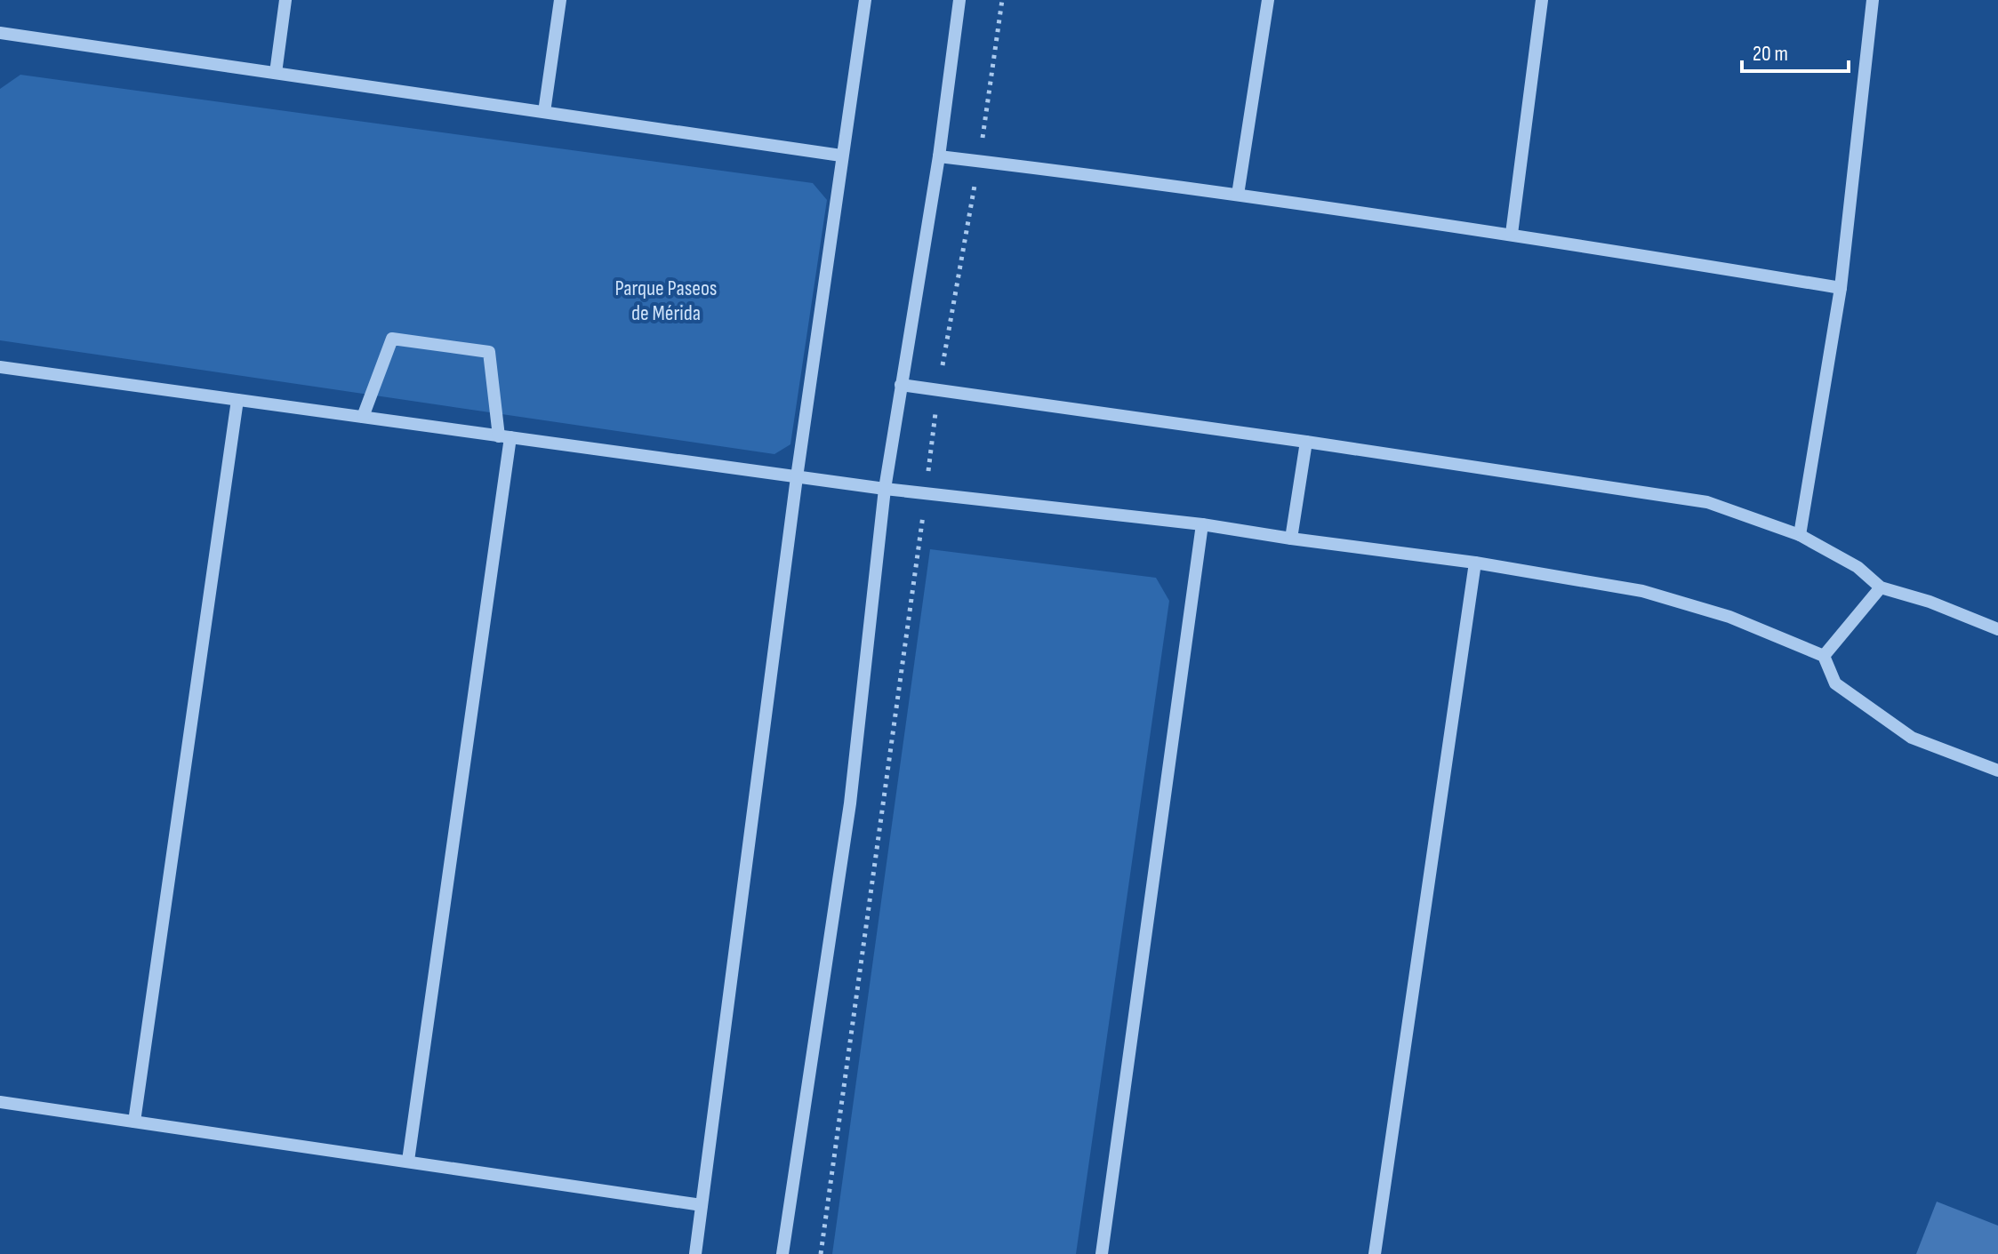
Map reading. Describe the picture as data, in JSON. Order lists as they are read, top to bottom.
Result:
{
  "parks": ["Parque Paseos de Mérida"],
  "scale_bar": "20 m"
}
